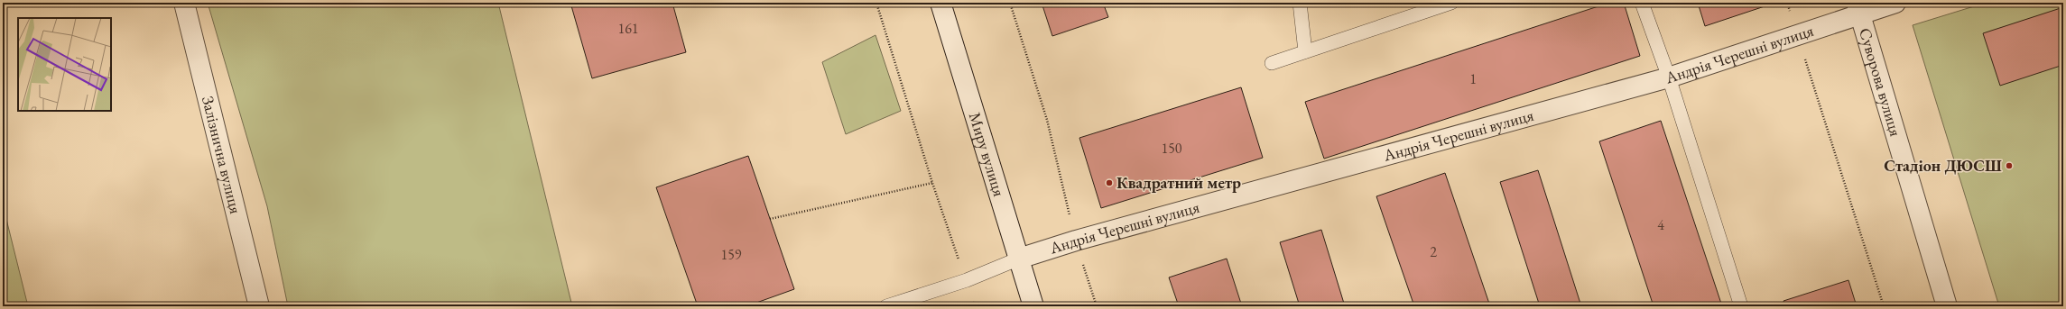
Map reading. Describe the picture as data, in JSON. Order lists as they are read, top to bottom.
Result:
{
  "streets": {
    "street": [
      "Андрія Черешні вулиця",
      "Суворова вулиця",
      "Миру вулиця",
      "Залізнична вулиця"
    ]
  },
  "crossings": [
    ["Андрія Черешні вулиця", "Суворова вулиця"],
    ["Андрія Черешні вулиця", "Миру вулиця"]
  ],
  "places": ["Стадіон ДЮСШ", "Квадратний метр"],
  "house_numbers": [
    "161",
    "1",
    "150",
    "4",
    "2",
    "159"
  ]
}
